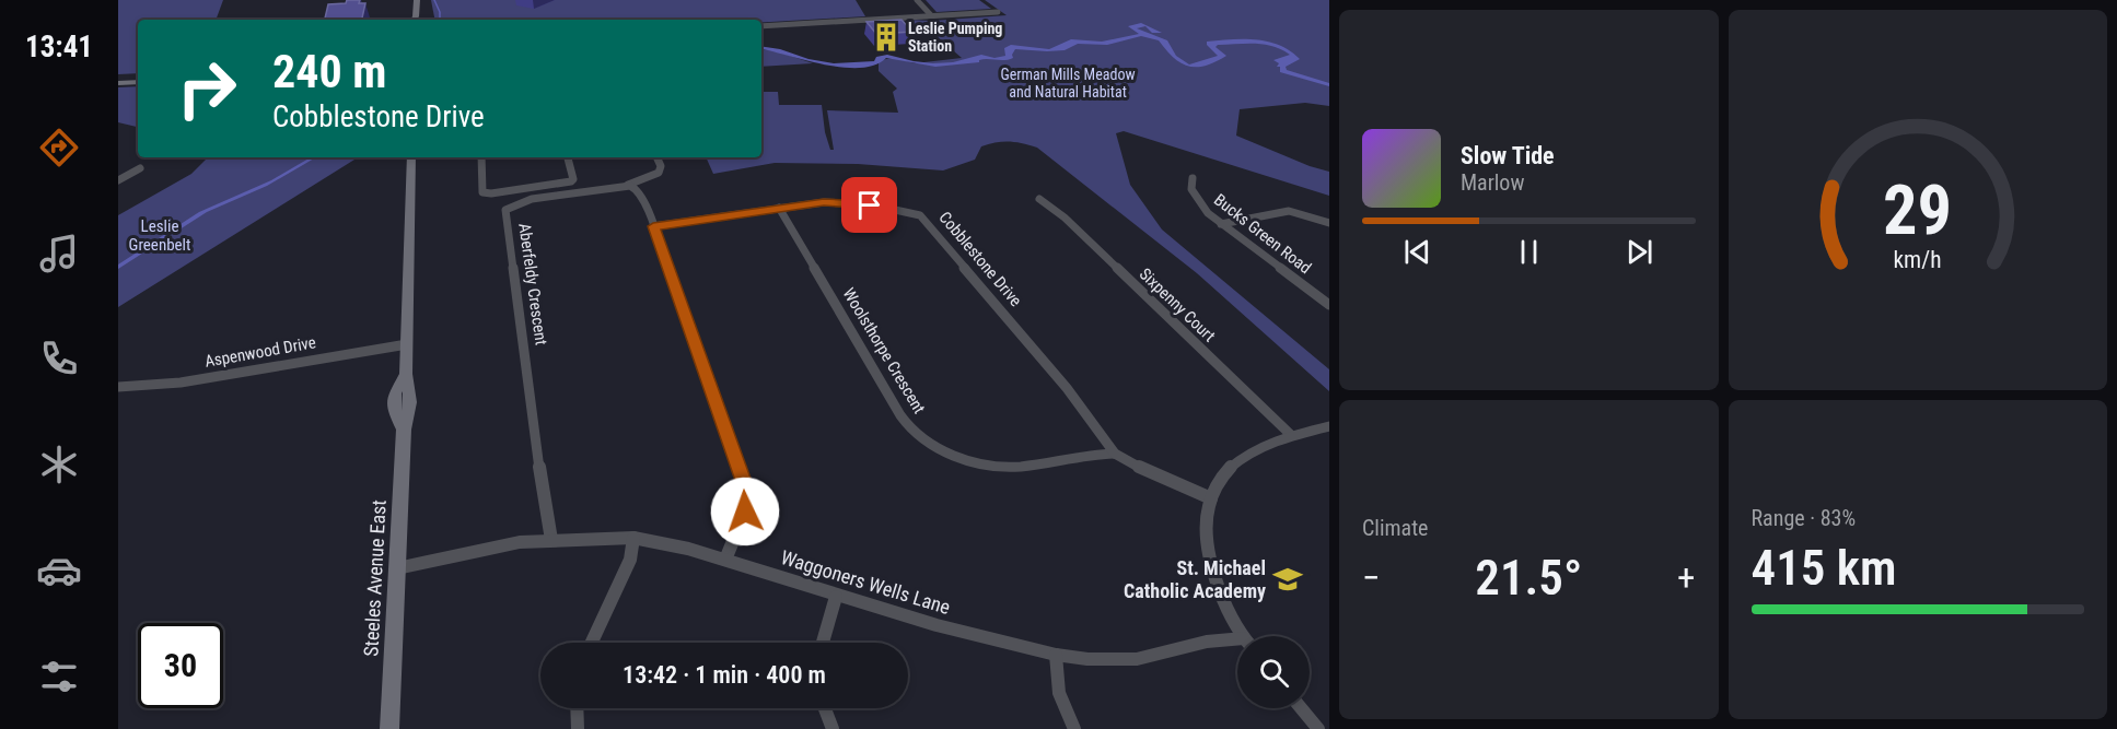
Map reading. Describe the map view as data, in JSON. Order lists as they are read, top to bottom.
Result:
{
  "streets": {
    "main road": ["Steeles Avenue East"],
    "street": [
      "Bucks Green Road",
      "Cobblestone Drive",
      "Aberfeldy Crescent",
      "Sixpenny Court",
      "Woolsthorpe Crescent",
      "Aspenwood Drive",
      "Waggoners Wells Lane"
    ]
  },
  "crossings": [
    ["Cobblestone Drive", "Woolsthorpe Crescent"],
    ["Aberfeldy Crescent", "Waggoners Wells Lane"],
    ["Aspenwood Drive", "Steeles Avenue East"],
    ["Steeles Avenue East", "Waggoners Wells Lane"]
  ],
  "parks": ["German Mills Meadow and Natural Habitat", "Leslie Greenbelt"],
  "places": {
    "building": ["Leslie Pumping Station"],
    "school or university": ["St. Michael Catholic Academy"]
  },
  "page": {
    "tabs": "13:41",
    "turn": ["240 m", "Cobblestone Drive"],
    "song": ["Slow Tide", "Marlow"],
    "tile": [
      "Climate",
      ["Range · 83%", "415 km"]
    ],
    "heat": ["−", "21.5°", "+"],
    "limit": "30",
    "trip": "13:42 · 1 min · 400 m",
    "gauge": ["29", "km/h"]
  }
}
